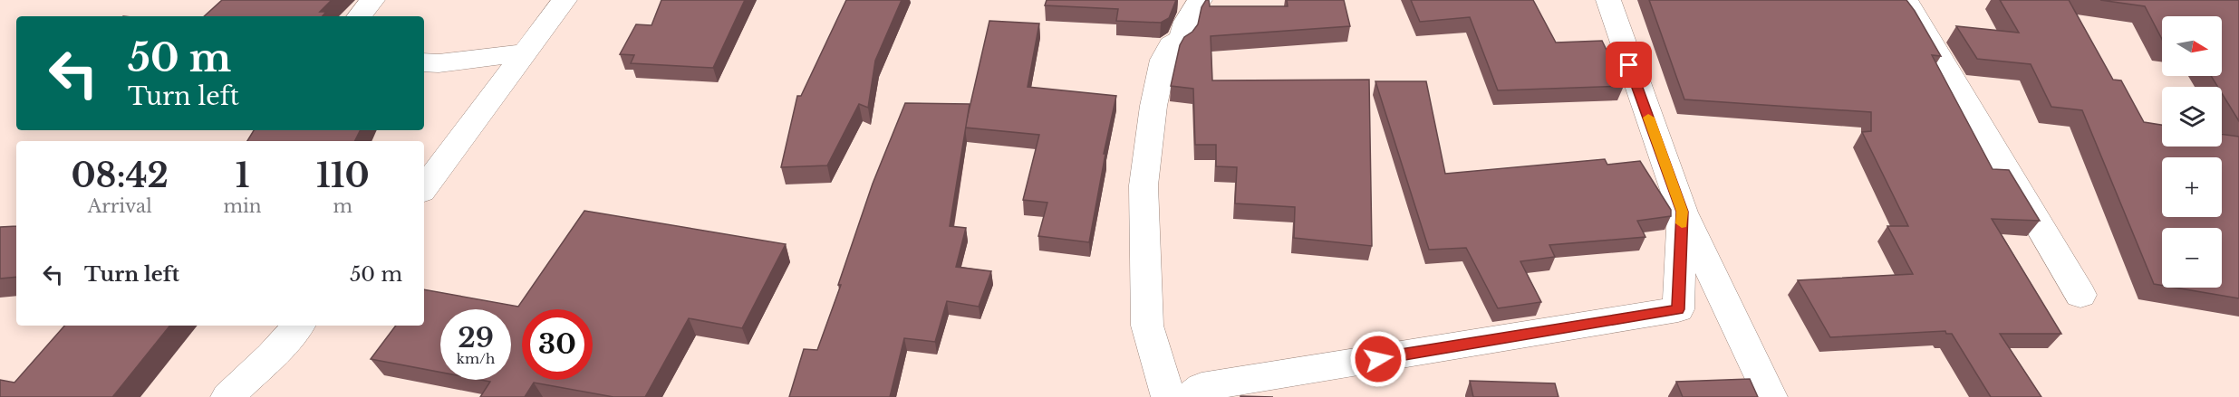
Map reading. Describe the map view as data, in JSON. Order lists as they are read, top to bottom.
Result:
{
  "north": "right",
  "page": {
    "map_buttons": ["+", "−"],
    "turn": ["50 m", "Turn left"],
    "eta": [
      "08:42",
      "Arrival",
      "1",
      "min",
      "110",
      "m"
    ],
    "list": [
      {
        "name": "Turn left",
        "value": "50 m"
      }
    ],
    "speed": "29 km/h",
    "limit": "30"
  }
}
